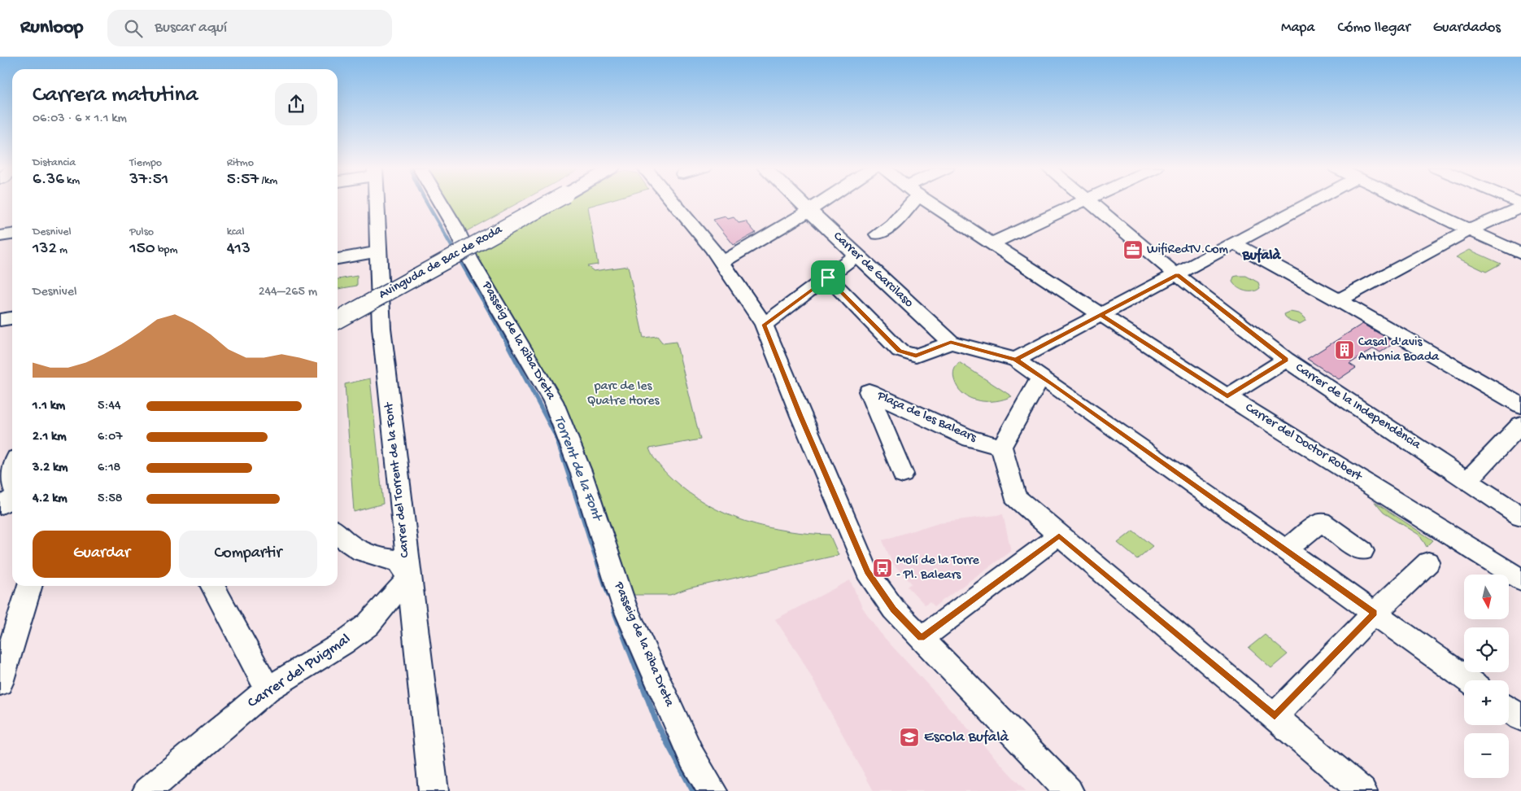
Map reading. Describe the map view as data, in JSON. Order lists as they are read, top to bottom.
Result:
{
  "streets": {
    "street": [
      "Avinguda de Bac de Roda",
      "Carrer de Garcilaso",
      "Passeig de la Riba Dreta",
      "Carrer de la Independència",
      "Plaça de les Balears",
      "Carrer del Doctor Robert",
      "Carrer del Torrent de la Font",
      "Carrer del Puigmal"
    ]
  },
  "crossings": [
    ["Carrer del Torrent de la Font", "Carrer del Puigmal"]
  ],
  "districts": ["Bufalà"],
  "water": ["Torrent de la Font"],
  "parks": ["parc de les Quatre Hores"],
  "places": {
    "office": ["WifiRedTV.Com"],
    "building": ["Casal d'avis Antonia Boada"],
    "bus stop": ["Molí de la Torre - Pl. Balears"],
    "school or university": ["Escola Bufalà"]
  },
  "north": "bottom",
  "page": {
    "header": "Runloop",
    "search": "Buscar aquí",
    "nav": ["Mapa", "Cómo llegar", "Guardados"],
    "heading": ["Carrera matutina", "06:03 · 6 × 1.1 km"],
    "stats": [
      ["Distancia", "6.36 km"],
      ["Tiempo", "37:51"],
      ["Ritmo", "5:57 /km"],
      ["Desnivel", "132 m"],
      ["Pulso", "150 bpm"],
      ["kcal", "413"]
    ],
    "chart": ["Desnivel", "244–265 m"],
    "list": [
      {
        "name": "1.1 km",
        "note": "5:44"
      },
      {
        "name": "2.1 km",
        "note": "6:07"
      },
      {
        "name": "3.2 km",
        "note": "6:18"
      },
      {
        "name": "4.2 km",
        "note": "5:58"
      }
    ],
    "buttons": ["Guardar", "Compartir"],
    "map_buttons": ["+", "−"]
  }
}
